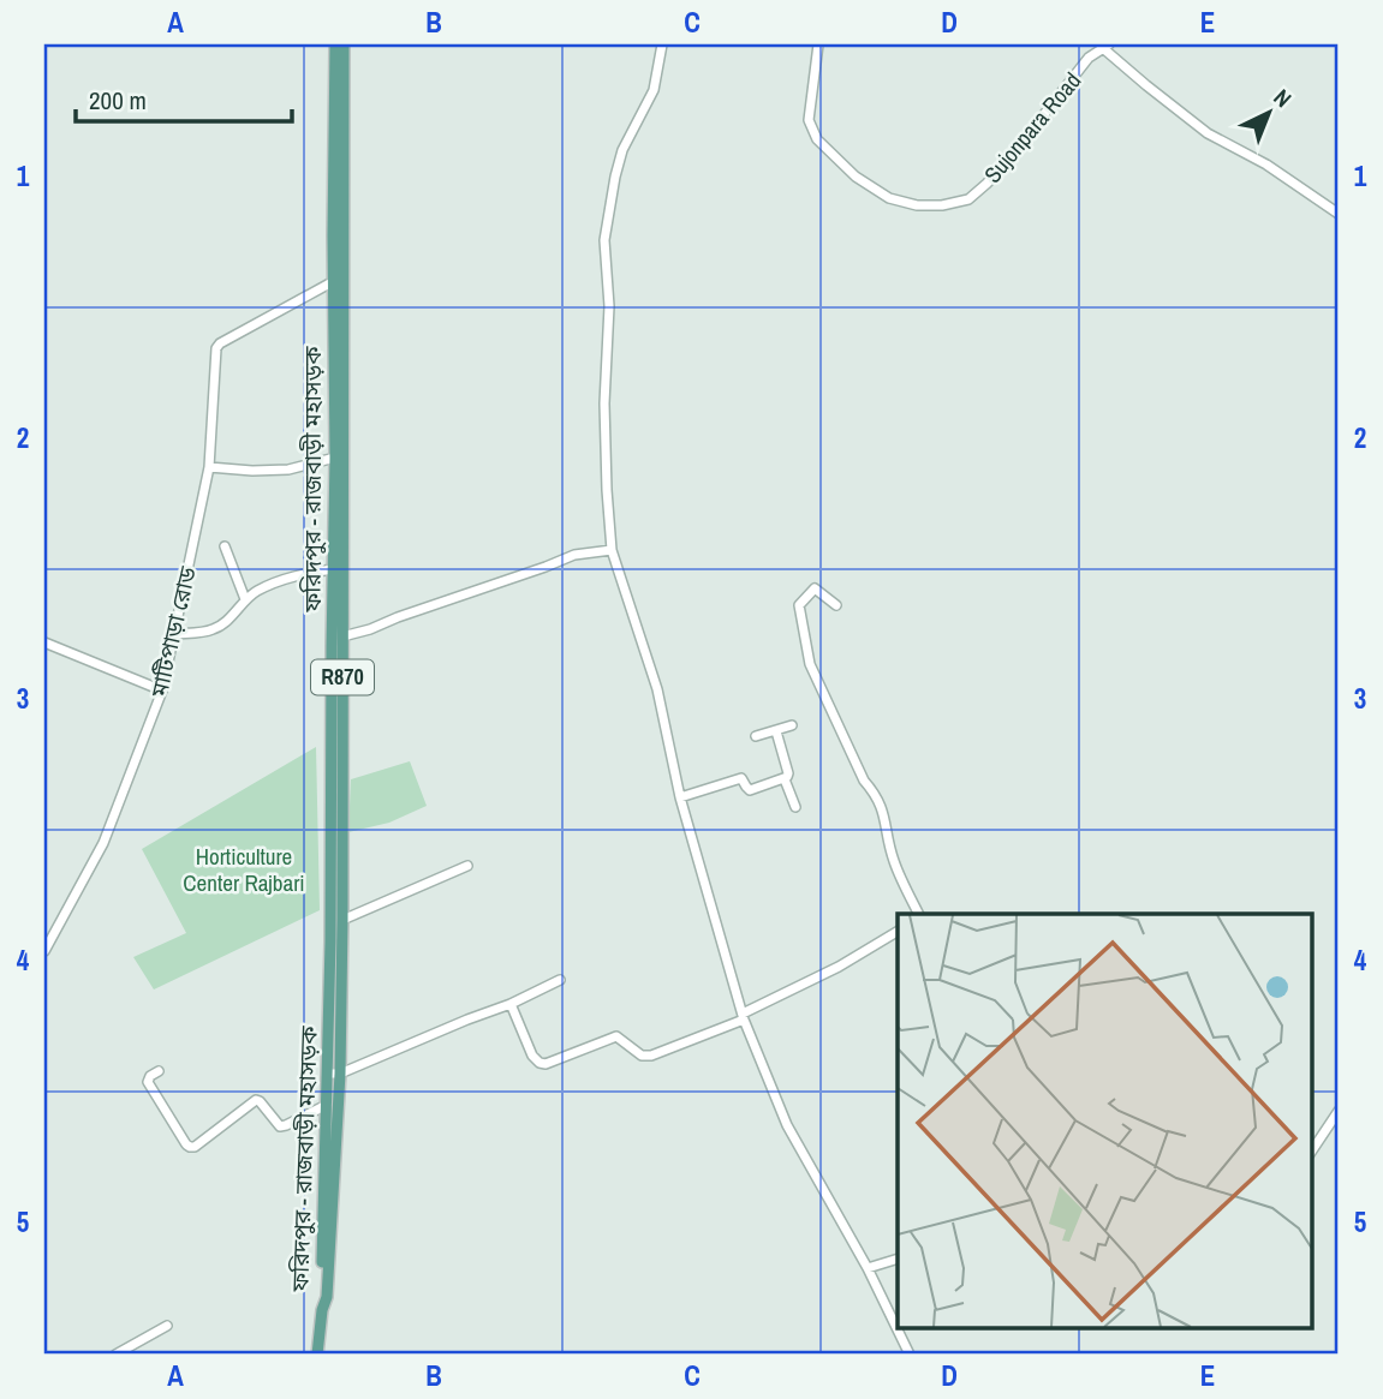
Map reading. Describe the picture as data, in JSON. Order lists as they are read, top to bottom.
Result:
{
  "streets": {
    "main road": ["ফরিদপুর - রাজবাড়ী মহাসড়ক", "R870"],
    "street": ["Sujonpara Road", "মাটিপাড়া রোড"]
  },
  "crossings": [
    ["ফরিদপুর - রাজবাড়ী মহাসড়ক", "মাটিপাড়া রোড"]
  ],
  "parks": ["Horticulture Center Rajbari"],
  "scale_bar": "200 m",
  "north": "top right",
  "grid": {
    "columns": [
      "A",
      "B",
      "C",
      "D",
      "E"
    ],
    "rows": [
      "1",
      "2",
      "3",
      "4",
      "5"
    ]
  }
}
